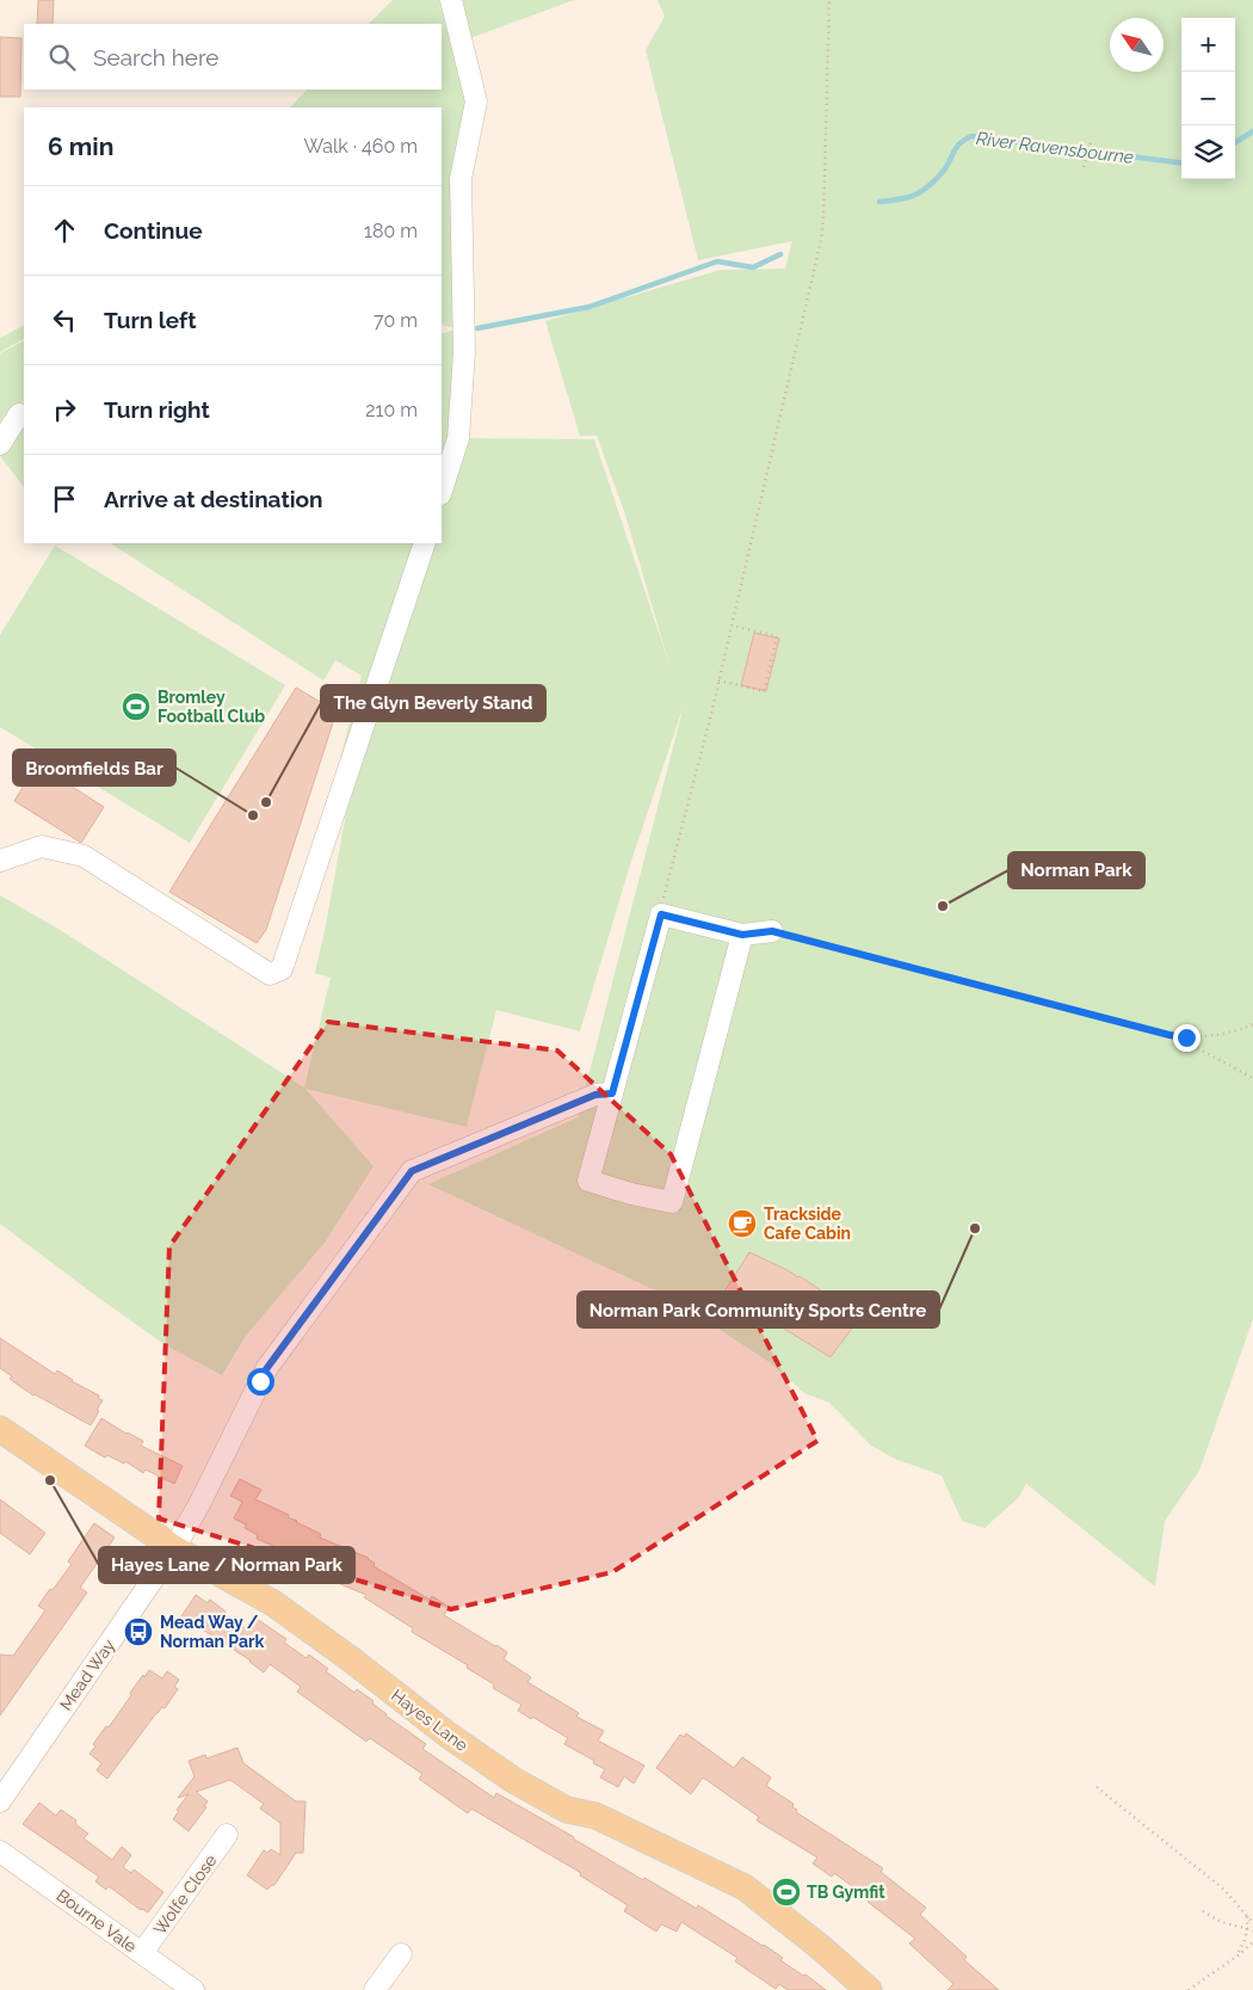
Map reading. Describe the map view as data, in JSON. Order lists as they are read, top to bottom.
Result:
{
  "streets": {
    "main road": ["Hayes Lane"],
    "street": ["Mead Way", "Wolfe Close", "Bourne Vale"]
  },
  "crossings": [
    ["Mead Way", "Hayes Lane"],
    ["Wolfe Close", "Bourne Vale"]
  ],
  "water": ["River Ravensbourne"],
  "places": {
    "sports": ["Bromley Football Club", "TB Gymfit"],
    "other": [
      "The Glyn Beverly Stand",
      "Broomfields Bar",
      "Norman Park",
      "Norman Park Community Sports Centre",
      "Hayes Lane / Norman Park"
    ],
    "cafe": ["Trackside Cafe Cabin"],
    "bus stop": ["Mead Way / Norman Park"]
  },
  "north": "top left",
  "page": {
    "map_buttons": ["+", "−"],
    "search": "Search here",
    "heading": ["6 min", "Walk · 460 m"],
    "list": [
      ["Continue", "180 m"],
      ["Turn left", "70 m"],
      ["Turn right", "210 m"],
      "Arrive at destination"
    ]
  }
}
